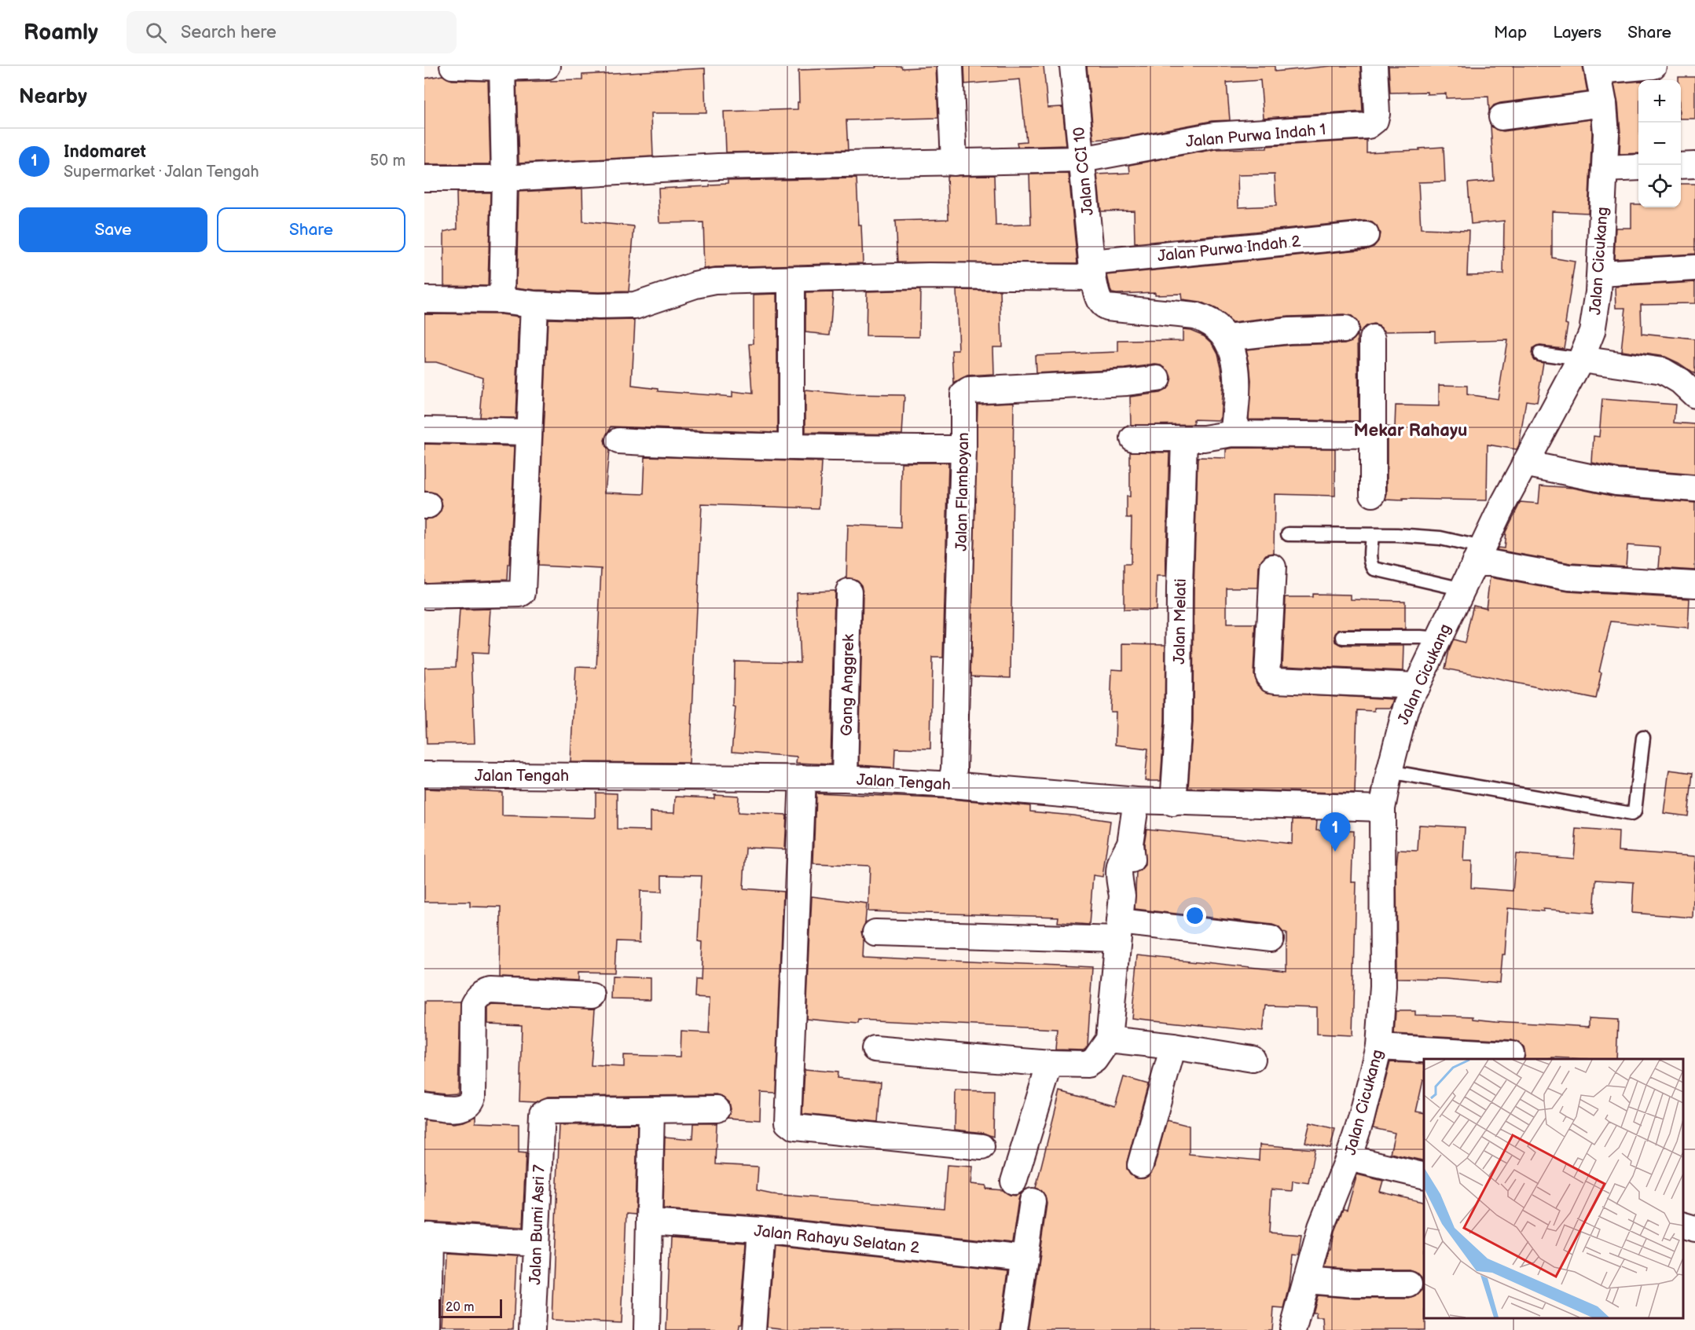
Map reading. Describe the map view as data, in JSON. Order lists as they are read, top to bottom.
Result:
{
  "streets": {
    "street": [
      "Jalan Purwa Indah 1",
      "Jalan CCI 10",
      "Jalan Purwa Indah 2",
      "Jalan Cicukang",
      "Jalan Flamboyan",
      "Jalan Melati",
      "Gang Anggrek",
      "Jalan Tengah",
      "Jalan Bumi Asri 7",
      "Jalan Rahayu Selatan 2"
    ]
  },
  "crossings": [
    ["Jalan Purwa Indah 1", "Jalan CCI 10"],
    ["Jalan CCI 10", "Jalan Purwa Indah 2"],
    ["Jalan Cicukang", "Jalan Tengah"],
    ["Jalan Flamboyan", "Jalan Tengah"],
    ["Jalan Melati", "Jalan Tengah"],
    ["Gang Anggrek", "Jalan Tengah"]
  ],
  "districts": ["Mekar Rahayu"],
  "scale_bar": "20 m",
  "page": {
    "header": "Roamly",
    "search": "Search here",
    "nav": ["Map", "Layers", "Share"],
    "heading": "Nearby",
    "map_buttons": ["+", "−"],
    "list": [
      {
        "mark": "1",
        "name": "Indomaret",
        "note": "Supermarket · Jalan Tengah",
        "value": "50 m"
      }
    ],
    "buttons": ["Save", "Share"],
    "pins": "1",
    "scale": "20 m"
  }
}
